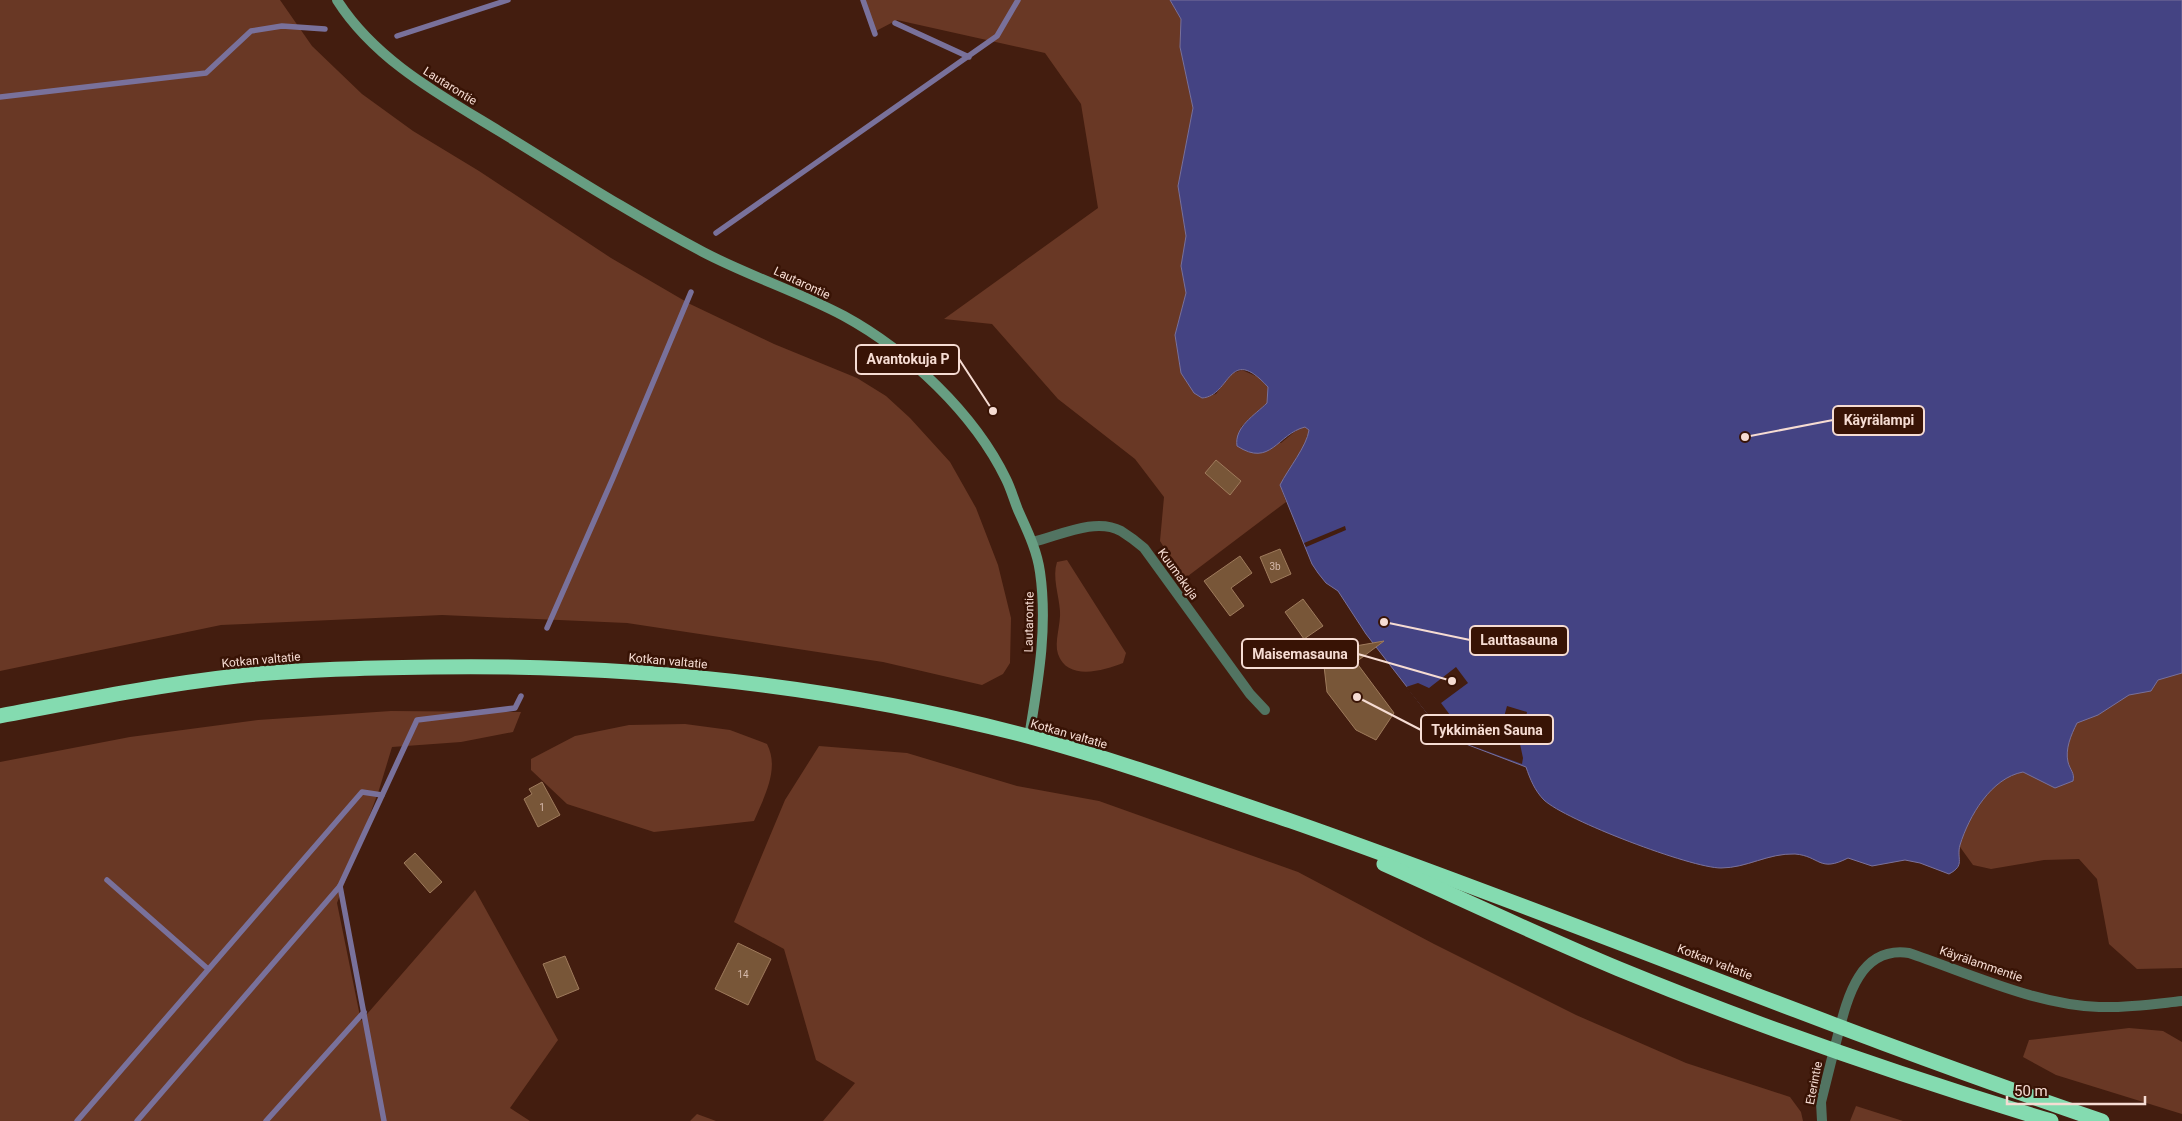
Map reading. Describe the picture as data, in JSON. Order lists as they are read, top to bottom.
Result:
{
  "streets": {
    "highway": ["Kotkan valtatie"],
    "street": [
      "Lautarontie",
      "Kuumakuja",
      "Käyrälammentie",
      "Eterintie"
    ]
  },
  "crossings": [
    ["Lautarontie", "Kuumakuja"],
    ["Lautarontie", "Kotkan valtatie"],
    ["Kotkan valtatie", "Käyrälammentie"],
    ["Kotkan valtatie", "Eterintie"],
    ["Käyrälammentie", "Eterintie"]
  ],
  "places": [
    "Avantokuja P",
    "Käyrälampi",
    "Lauttasauna",
    "Maisemasauna",
    "Tykkimäen Sauna"
  ],
  "house_numbers": ["3b", "1", "14"],
  "scale_bar": "50 m"
}
